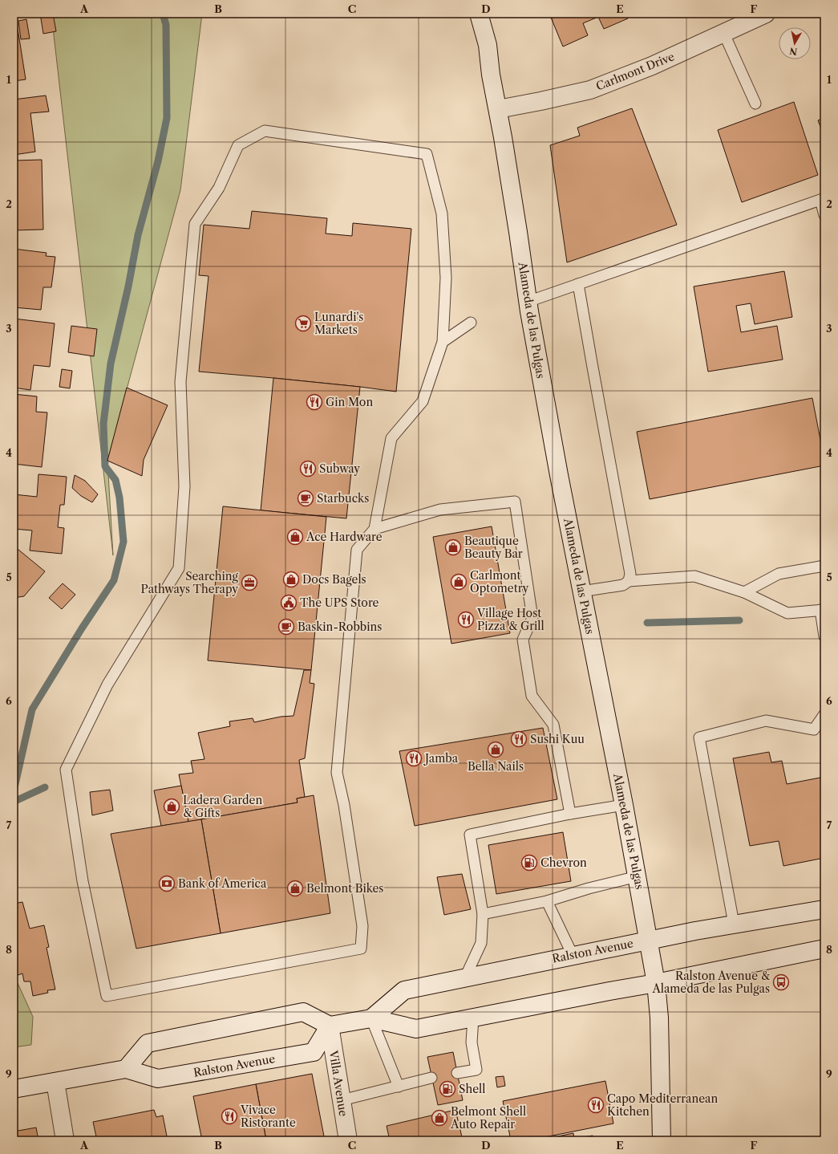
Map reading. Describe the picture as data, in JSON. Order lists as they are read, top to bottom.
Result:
{
  "streets": {
    "main road": [
      "Carlmont Drive",
      "Alameda de las Pulgas",
      "Ralston Avenue",
      "Villa Avenue"
    ]
  },
  "crossings": [
    ["Carlmont Drive", "Alameda de las Pulgas"],
    ["Alameda de las Pulgas", "Ralston Avenue"],
    ["Ralston Avenue", "Villa Avenue"]
  ],
  "places": {
    "supermarket": ["Lunardi's Markets"],
    "restaurant": [
      "Gin Mon",
      "Subway",
      "Village Host Pizza & Grill",
      "Sushi Kuu",
      "Jamba",
      "Capo Mediterranean Kitchen",
      "Vivace Ristorante"
    ],
    "cafe": ["Starbucks", "Baskin-Robbins"],
    "shop": [
      "Ace Hardware",
      "Beautique Beauty Bar",
      "Docs Bagels",
      "Carlmont Optometry",
      "Bella Nails",
      "Ladera Garden & Gifts",
      "Belmont Bikes",
      "Belmont Shell Auto Repair"
    ],
    "office": ["Searching Pathways Therapy"],
    "public building": ["The UPS Store"],
    "fuel station": ["Chevron", "Shell"],
    "bank": ["Bank of America"],
    "bus stop": ["Ralston Avenue & Alameda de las Pulgas"]
  },
  "north": "bottom",
  "grid": {
    "columns": [
      "A",
      "B",
      "C",
      "D",
      "E",
      "F"
    ],
    "rows": [
      "1",
      "2",
      "3",
      "4",
      "5",
      "6",
      "7",
      "8",
      "9"
    ]
  }
}
